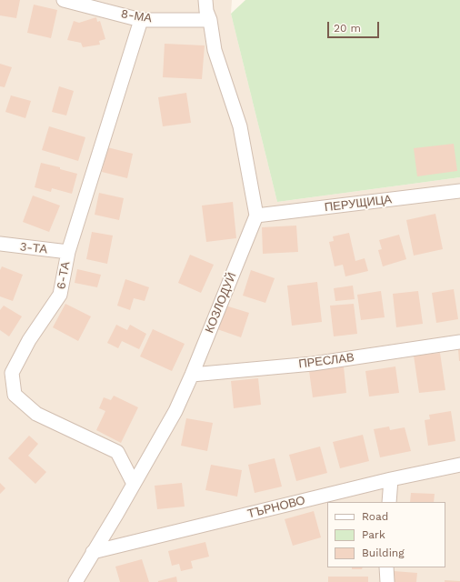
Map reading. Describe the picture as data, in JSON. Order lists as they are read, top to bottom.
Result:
{
  "streets": {
    "street": [
      "8-МА",
      "ПЕРУЩИЦА",
      "3-ТА",
      "6-ТА",
      "КОЗЛОДУЙ",
      "ПРЕСЛАВ",
      "ТЪРНОВО"
    ]
  },
  "crossings": [
    ["8-МА", "6-ТА"],
    ["ПЕРУЩИЦА", "КОЗЛОДУЙ"],
    ["3-ТА", "6-ТА"],
    ["6-ТА", "КОЗЛОДУЙ"],
    ["КОЗЛОДУЙ", "ПРЕСЛАВ"],
    ["КОЗЛОДУЙ", "ТЪРНОВО"]
  ],
  "legend": ["Road", "Park", "Building"],
  "scale_bar": "20 m"
}
